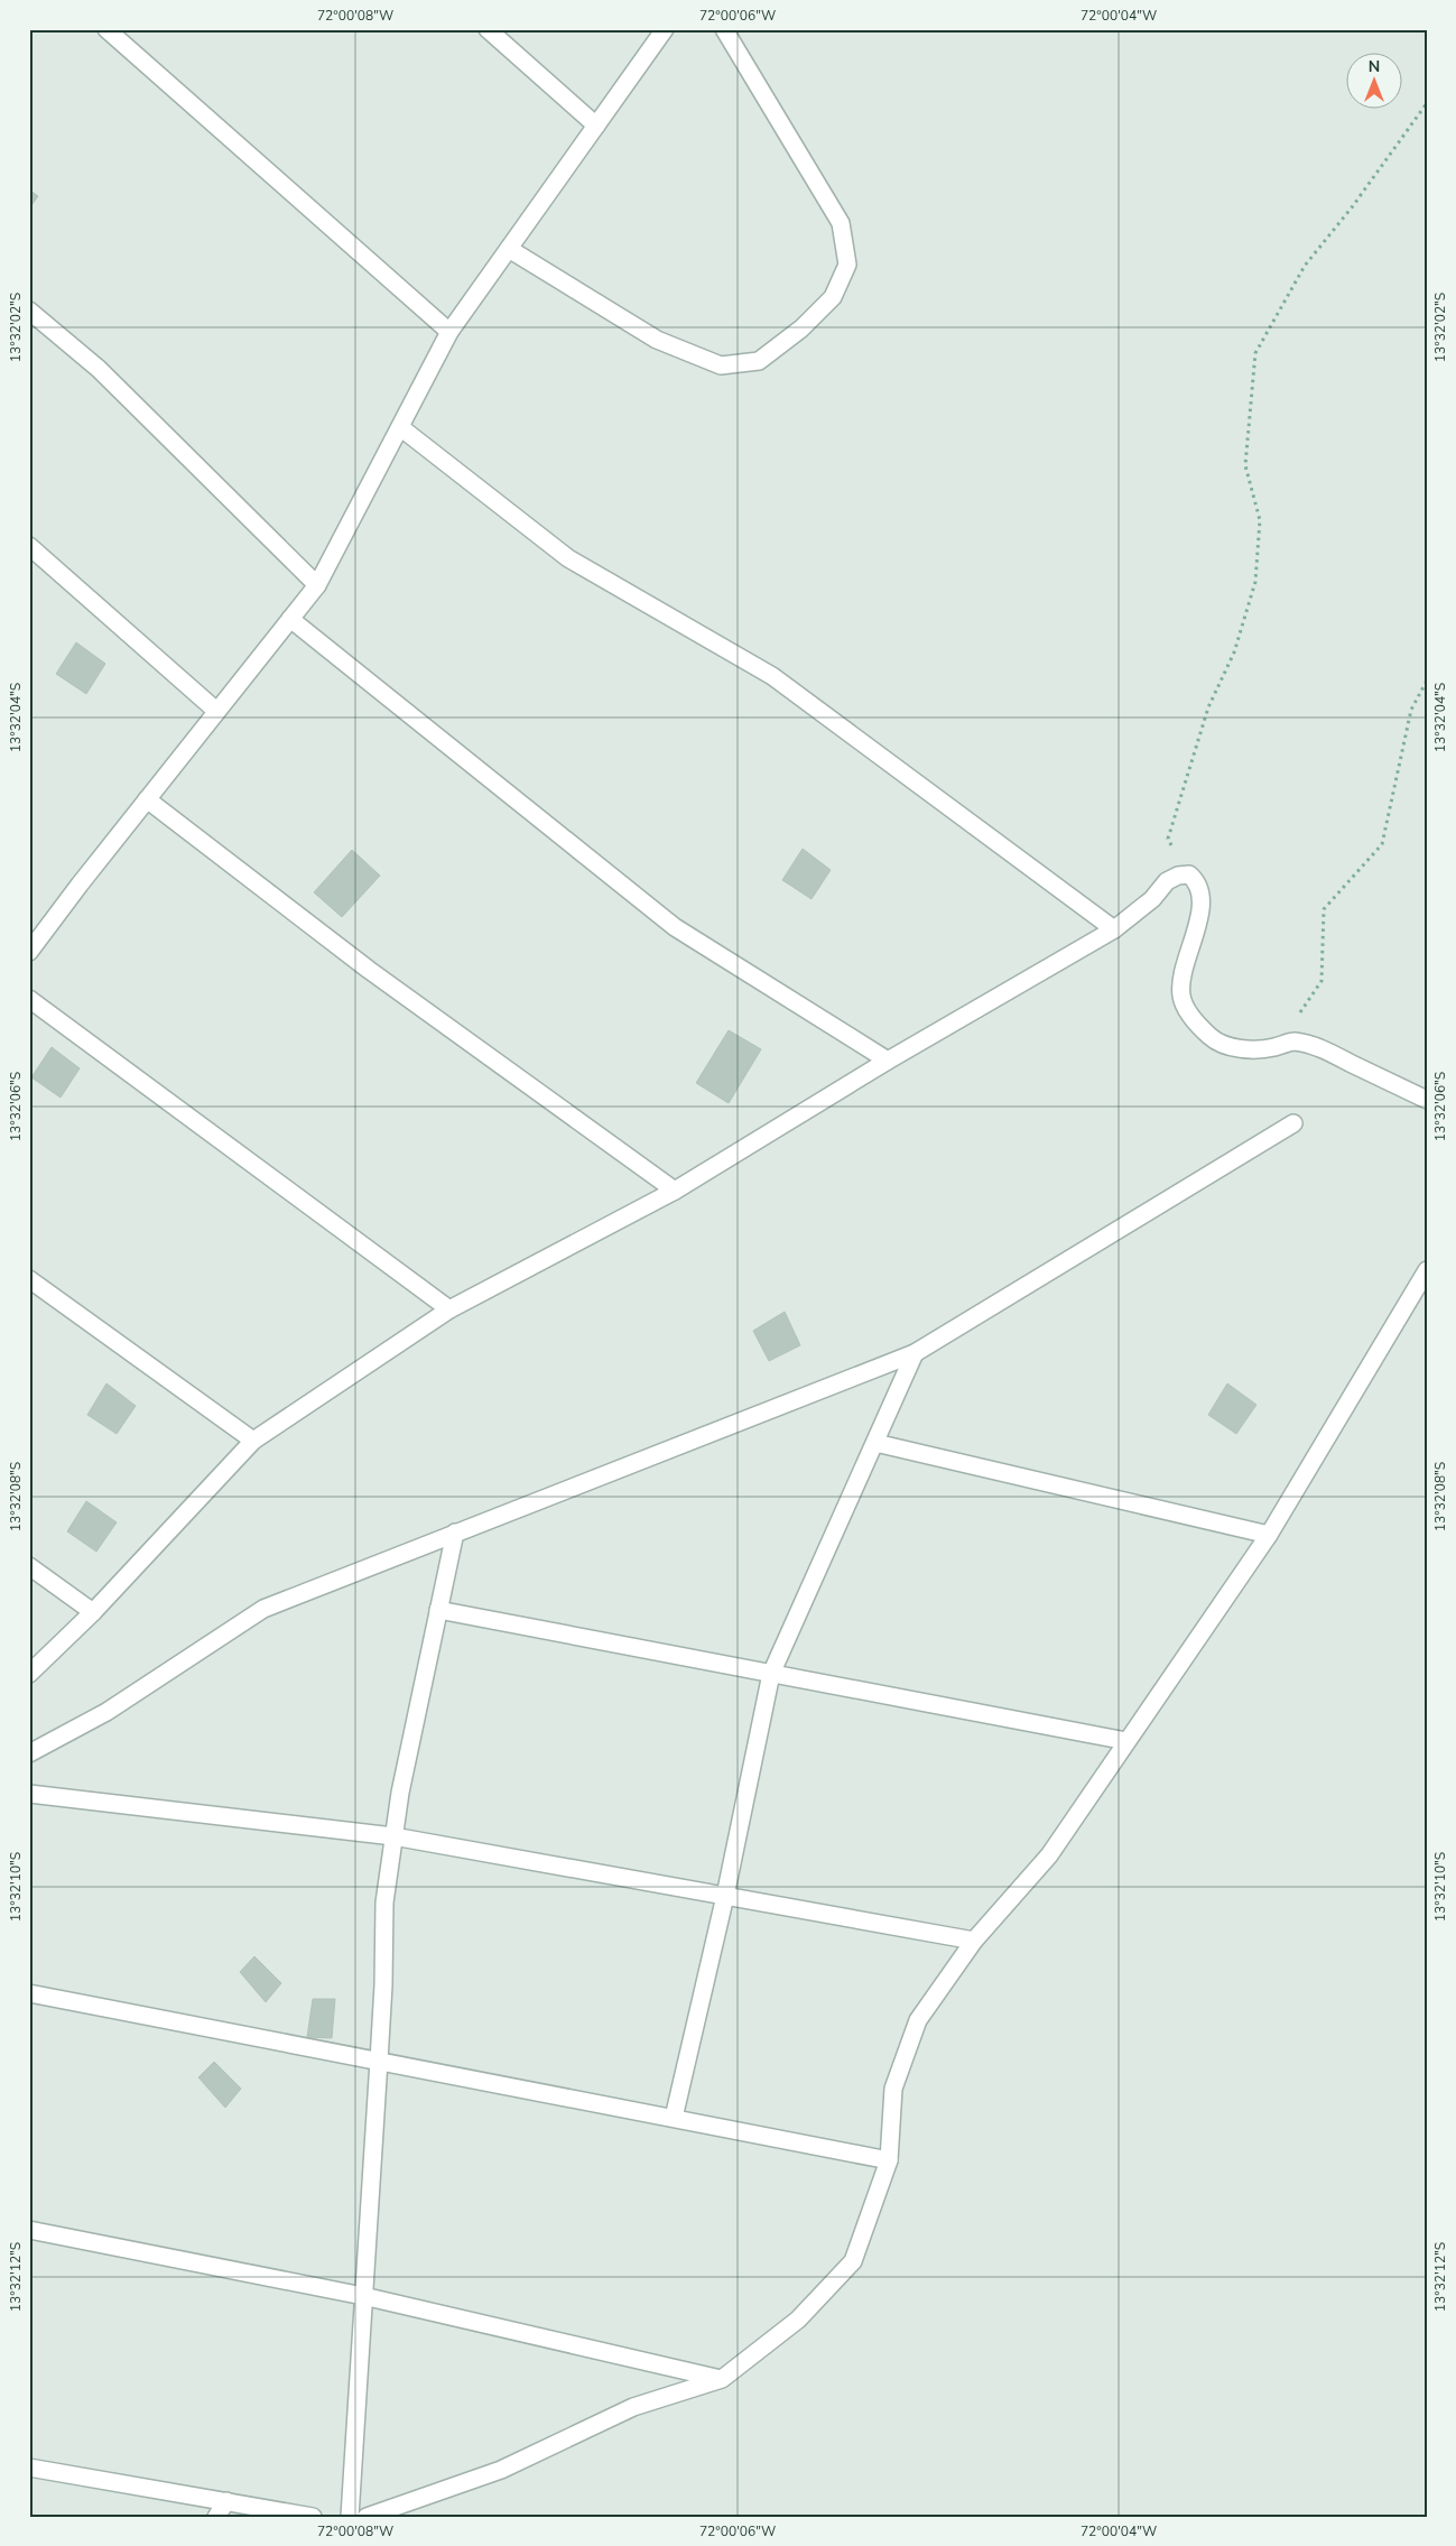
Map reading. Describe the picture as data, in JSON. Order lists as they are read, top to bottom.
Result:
{
  "north": "top",
  "coordinates": [
    "72°00'08\"W",
    "72°00'06\"W",
    "72°00'04\"W",
    "13°32'02\"S",
    "13°32'04\"S",
    "13°32'06\"S",
    "13°32'08\"S",
    "13°32'10\"S",
    "13°32'12\"S"
  ]
}
